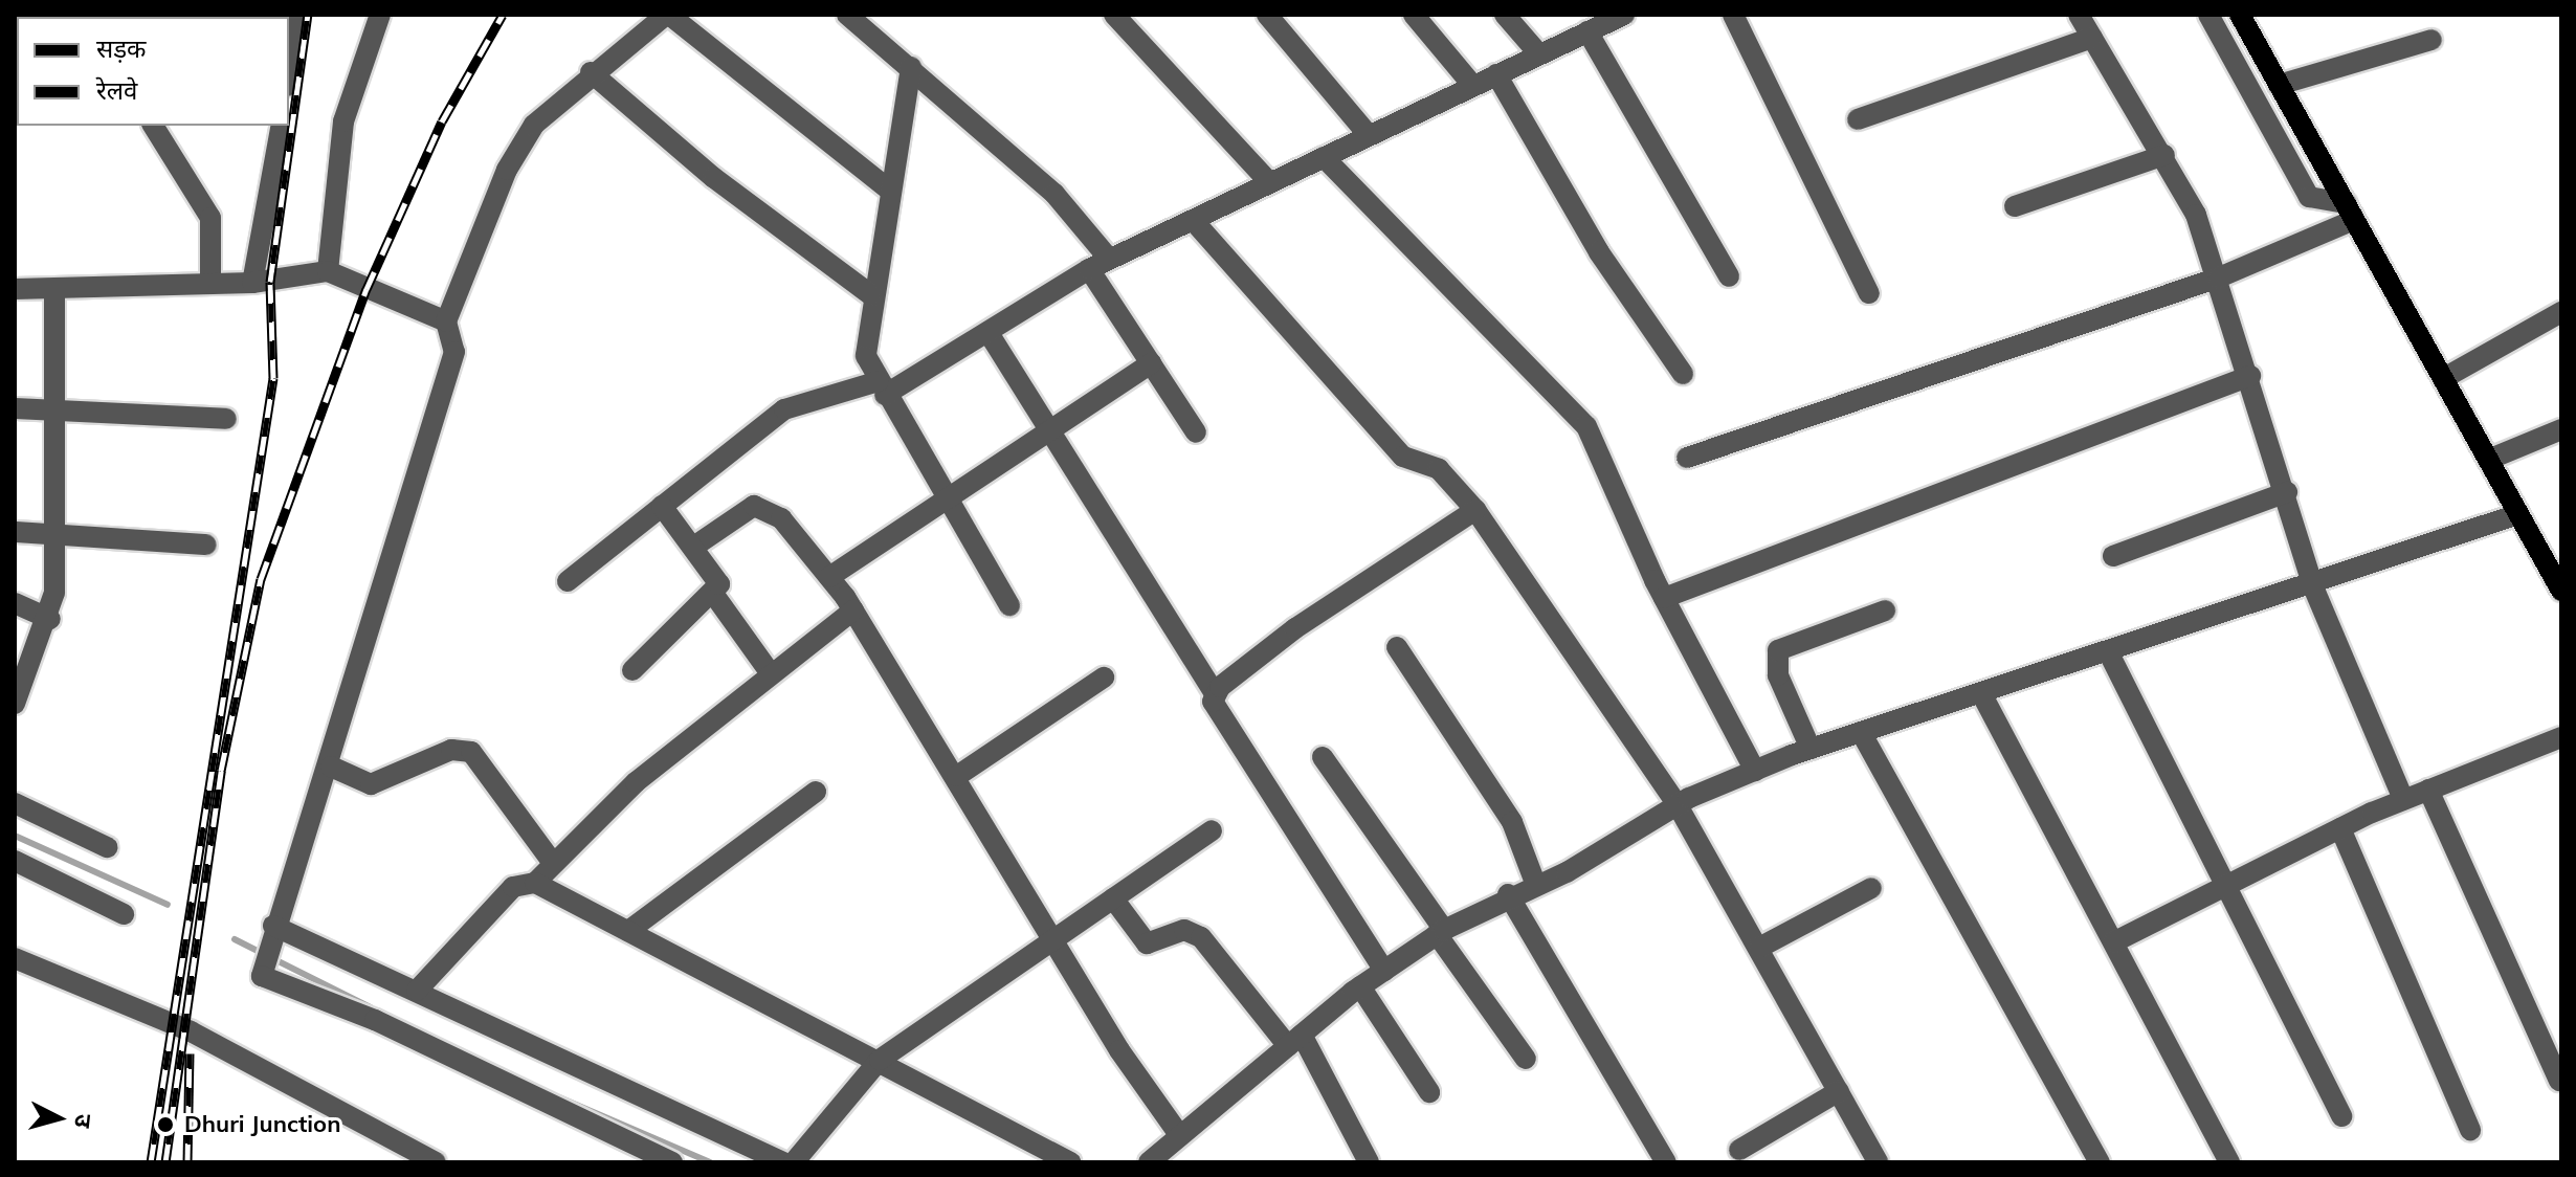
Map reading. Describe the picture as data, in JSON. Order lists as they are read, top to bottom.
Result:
{
  "places": ["Dhuri Junction"],
  "legend": ["सड़क", "रेलवे"],
  "north": "right"
}
